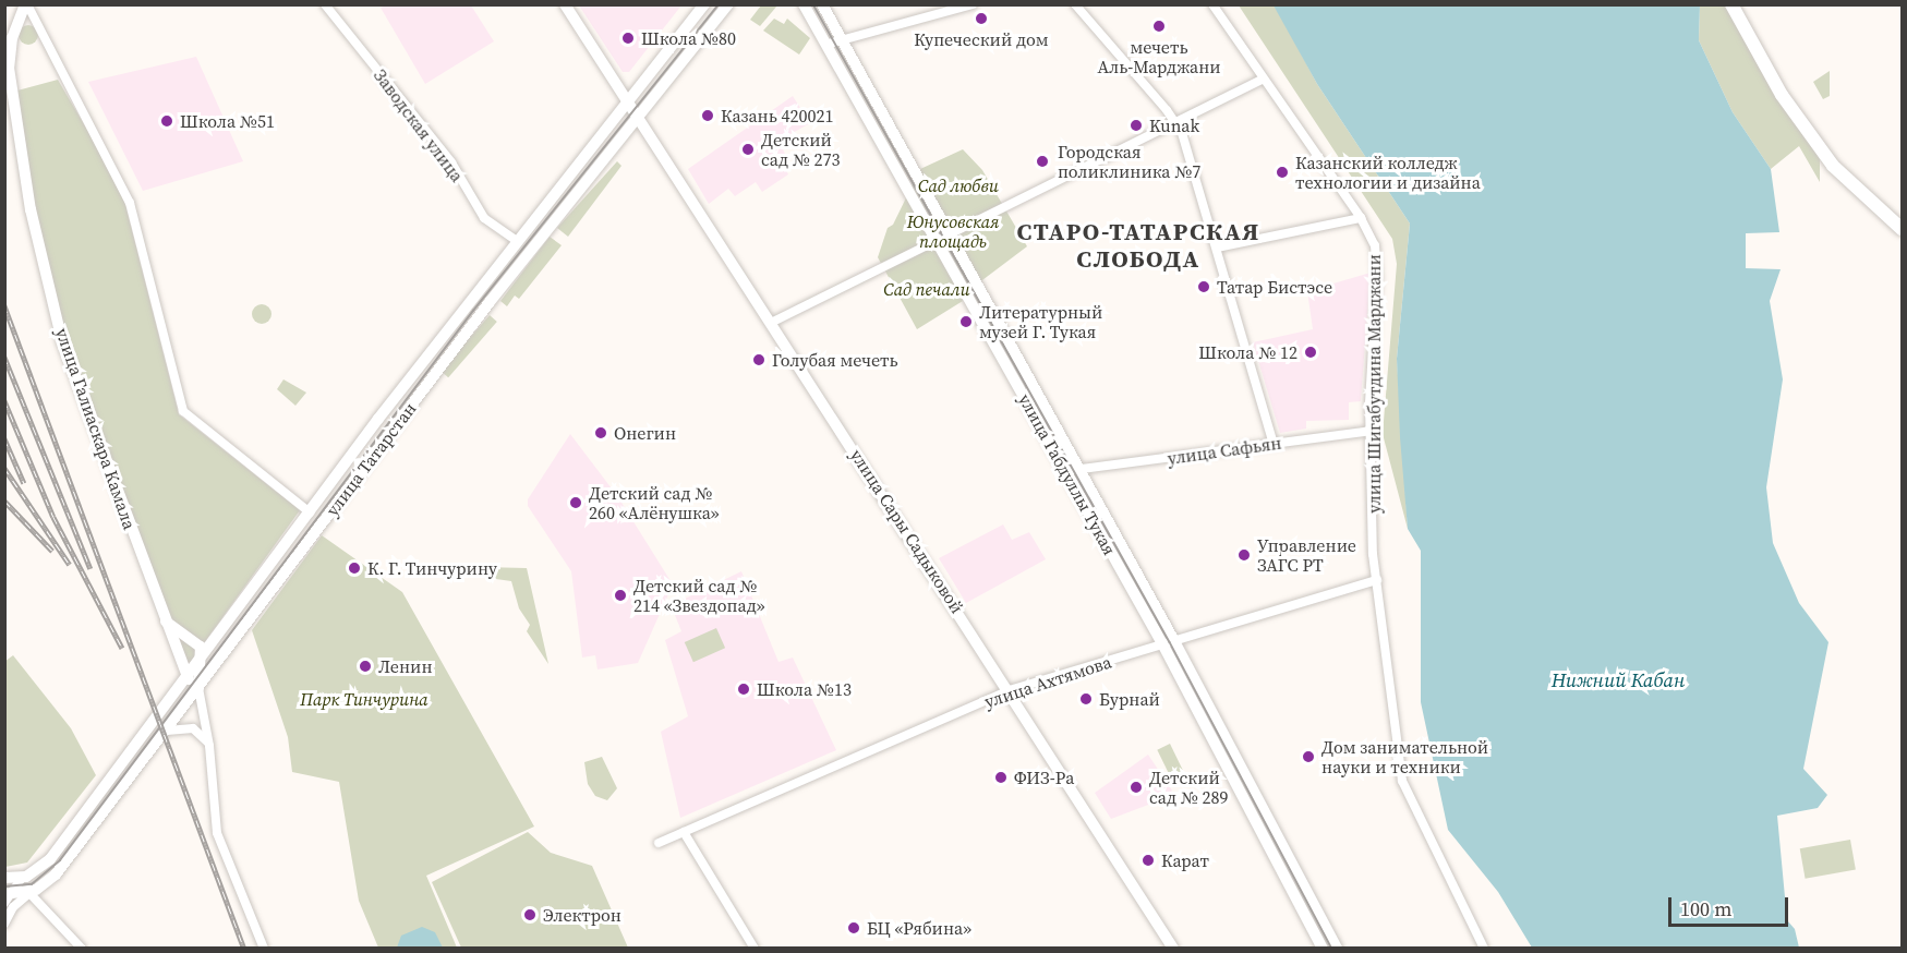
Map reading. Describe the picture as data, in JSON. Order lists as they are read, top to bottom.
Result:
{
  "streets": {
    "main road": [
      "улица Галиаскара Камала",
      "улица Татарстан",
      "улица Габдуллы Тукая",
      "улица Сары Садыковой"
    ],
    "street": [
      "Заводская улица",
      "улица Шигабутдина Марджани",
      "улица Сафьян",
      "улица Ахтямова"
    ]
  },
  "crossings": [
    ["Заводская улица", "улица Татарстан"],
    ["улица Шигабутдина Марджани", "улица Сафьян"],
    ["улица Шигабутдина Марджани", "улица Ахтямова"],
    ["улица Галиаскара Камала", "улица Татарстан"],
    ["улица Сафьян", "улица Габдуллы Тукая"],
    ["улица Татарстан", "улица Сары Садыковой"],
    ["улица Габдуллы Тукая", "улица Ахтямова"],
    ["улица Сары Садыковой", "улица Ахтямова"]
  ],
  "districts": ["СТАРО-ТАТАРСКАЯ СЛОБОДА"],
  "water": ["Нижний Кабан"],
  "parks": [
    "Сад любви",
    "Юнусовская площадь",
    "Сад печали",
    "Парк Тинчурина"
  ],
  "places": [
    "Купеческий дом",
    "мечеть Аль-Марджани",
    "Школа №80",
    "Казань 420021",
    "Школа №51",
    "Kunak",
    "Детский сад № 273",
    "Городская поликлиника №7",
    "Казанский колледж технологии и дизайна",
    "Татар Бистэсе",
    "Литературный музей Г. Тукая",
    "Школа № 12",
    "Голубая мечеть",
    "Онегин",
    "Детский сад № 260 «Алёнушка»",
    "Управление ЗАГС РТ",
    "К. Г. Тинчурину",
    "Детский сад № 214 «Звездопад»",
    "Ленин",
    "Школа №13",
    "Бурнай",
    "Дом занимательной науки и техники",
    "ФИЗ-Ра",
    "Детский сад № 289",
    "Карат",
    "Электрон",
    "БЦ «Рябина»"
  ],
  "scale_bar": "100 m"
}
